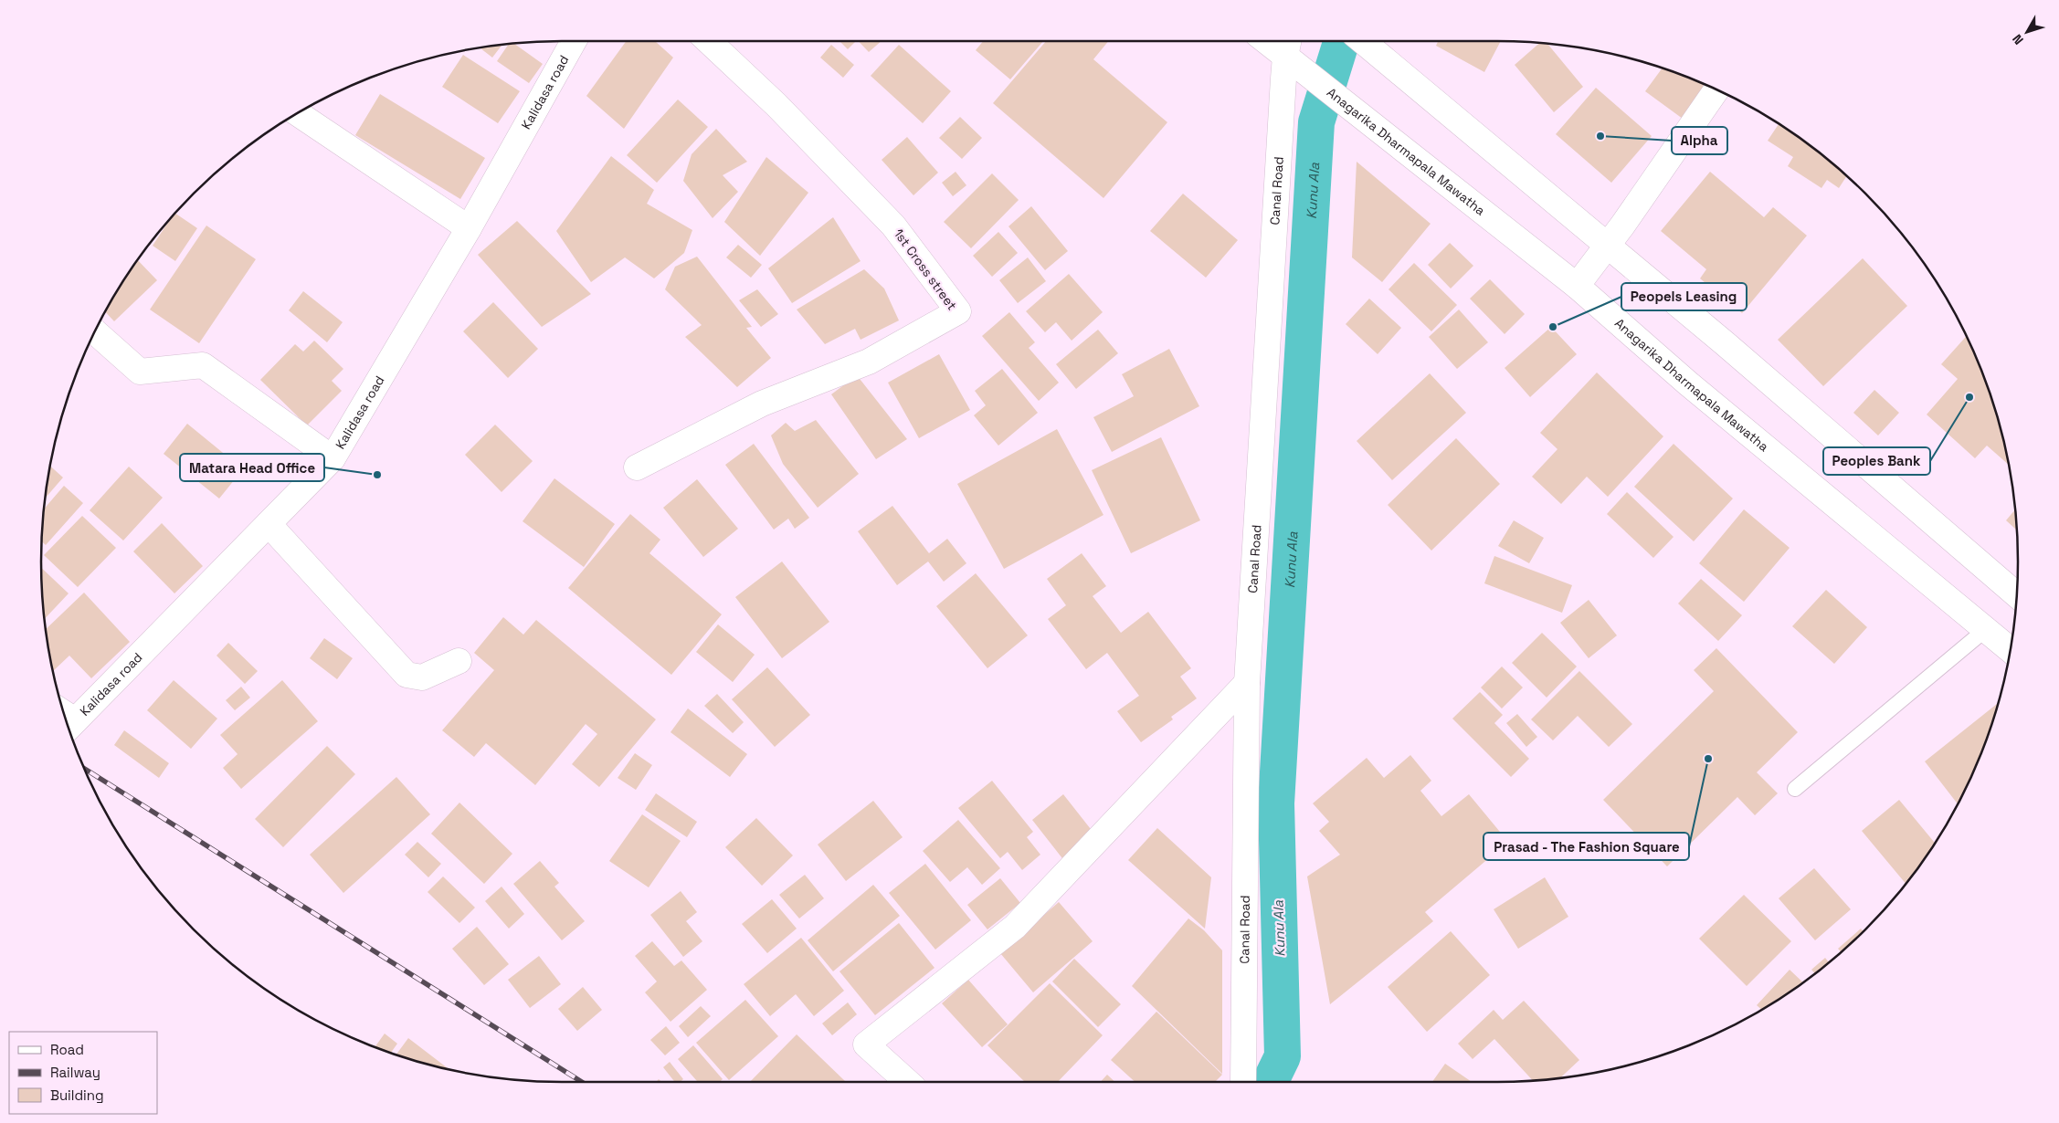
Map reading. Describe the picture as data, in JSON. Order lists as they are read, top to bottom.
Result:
{
  "streets": {
    "main road": [
      "Kalidasa road",
      "Anagarika Dharmapala Mawatha",
      "Canal Road",
      "1st Cross street"
    ]
  },
  "crossings": [
    ["Anagarika Dharmapala Mawatha", "Canal Road"]
  ],
  "water": ["Kunu Ala"],
  "places": [
    "Alpha",
    "Peopels Leasing",
    "Peoples Bank",
    "Matara Head Office",
    "Prasad - The Fashion Square"
  ],
  "legend": ["Road", "Railway", "Building"],
  "north": "bottom left"
}
